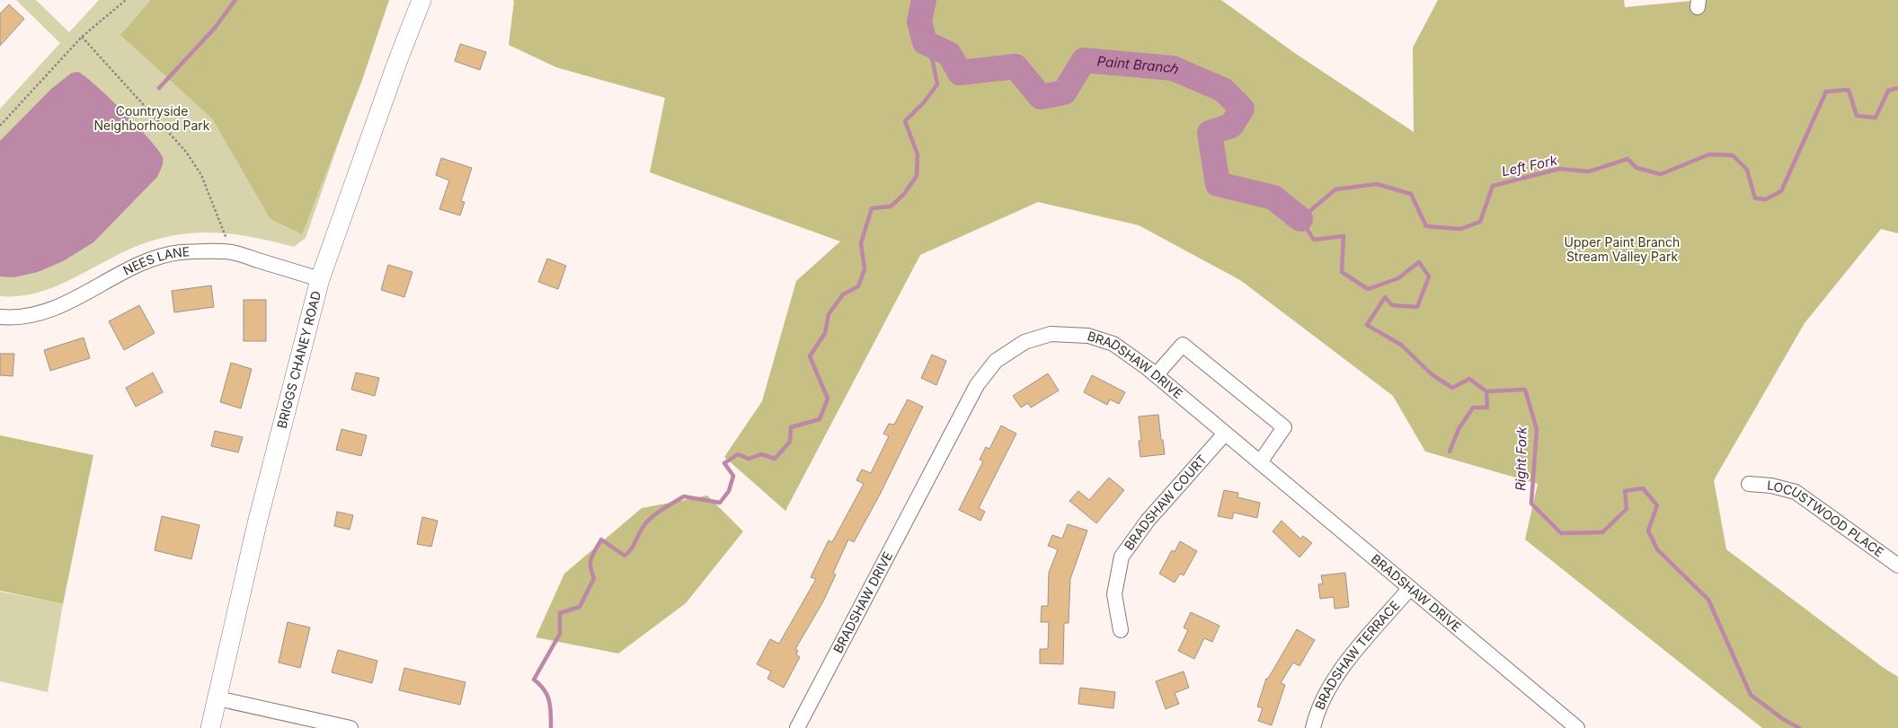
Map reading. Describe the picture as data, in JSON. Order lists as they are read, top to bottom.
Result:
{
  "streets": {
    "main road": ["BRIGGS CHANEY ROAD"],
    "street": [
      "NEES LANE",
      "BRADSHAW DRIVE",
      "BRADSHAW COURT",
      "LOCUSTWOOD PLACE",
      "BRADSHAW TERRACE"
    ]
  },
  "crossings": [
    ["NEES LANE", "BRIGGS CHANEY ROAD"],
    ["BRADSHAW DRIVE", "BRADSHAW COURT"],
    ["BRADSHAW DRIVE", "BRADSHAW TERRACE"]
  ],
  "water": ["Paint Branch", "Left Fork", "Right Fork"],
  "parks": ["Countryside Neighborhood Park", "Upper Paint Branch Stream Valley Park"]
}
